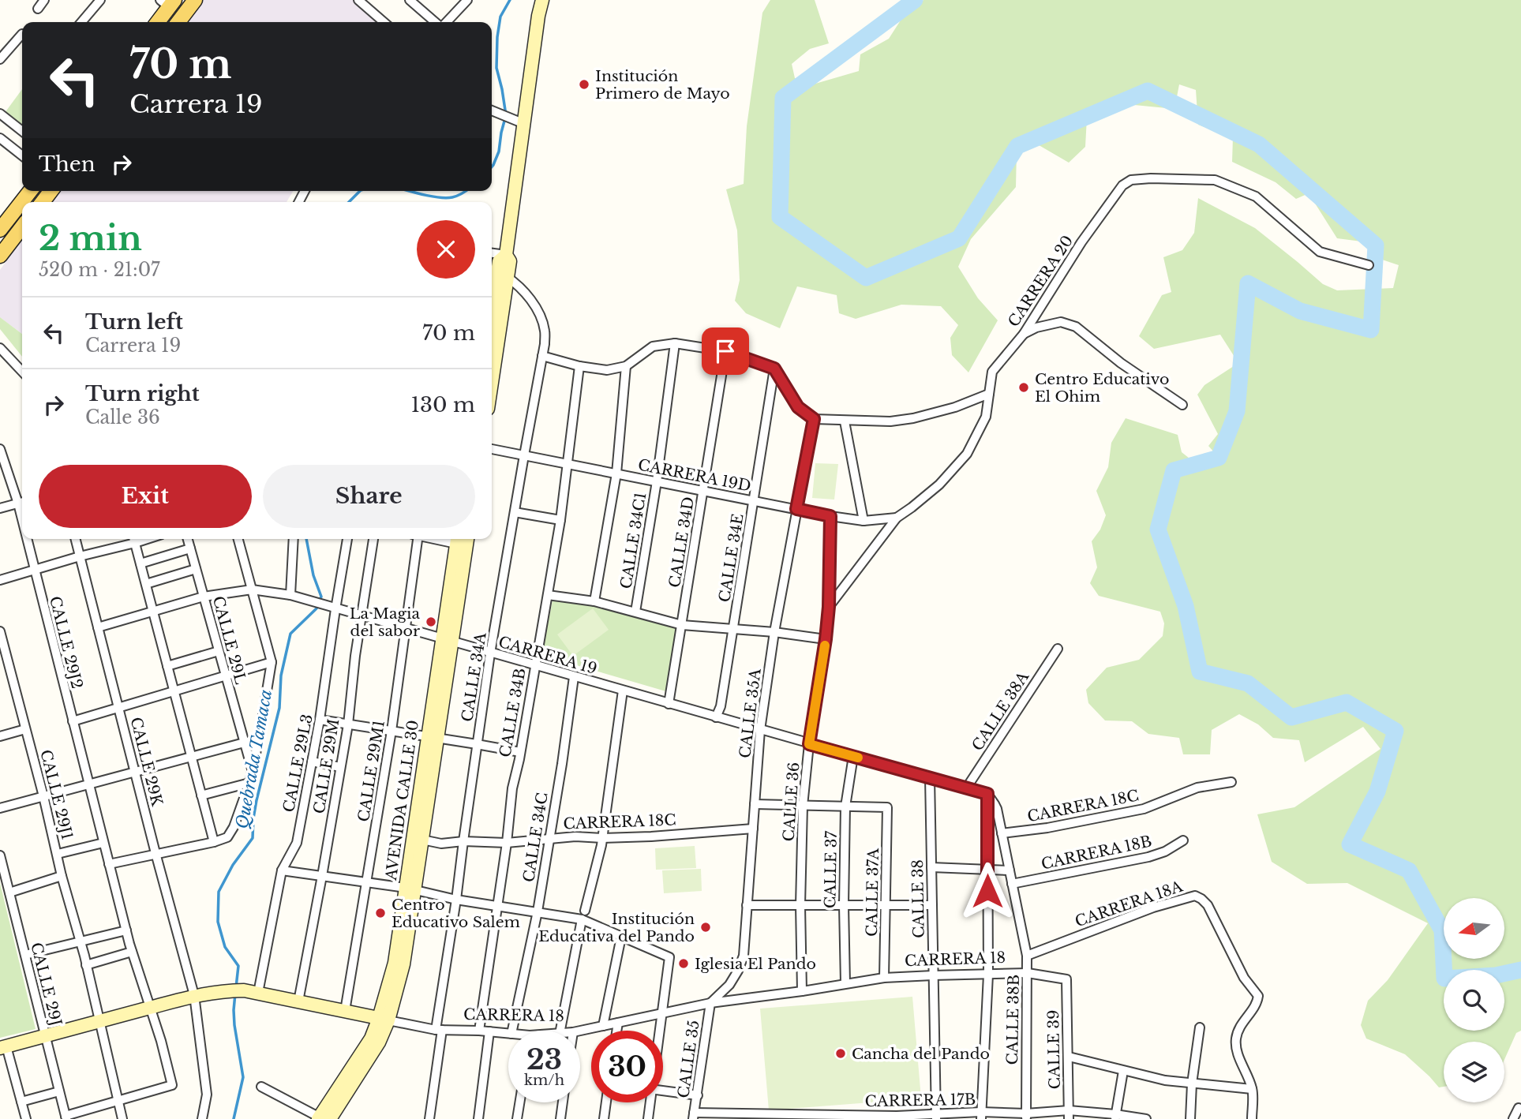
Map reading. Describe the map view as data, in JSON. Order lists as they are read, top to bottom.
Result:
{
  "streets": {
    "main road": ["AVENIDA CALLE 30", "CARRERA 18"],
    "street": [
      "CARRERA 20",
      "CARRERA 19D",
      "CALLE 34C1",
      "CALLE 34D",
      "CALLE 34E",
      "CALLE 29L",
      "CALLE 29J2",
      "CARRERA 19",
      "CALLE 34A",
      "CALLE 38A",
      "CALLE 34B",
      "CALLE 35A",
      "CALLE 29K",
      "CALLE 29L3",
      "CALLE 29M",
      "CALLE 29M1",
      "CALLE 29J1",
      "CALLE 36",
      "CARRERA 18C",
      "CALLE 34C",
      "CARRERA 18B",
      "CALLE 37",
      "CALLE 37A",
      "CALLE 38",
      "CARRERA 18A",
      "CALLE 29J",
      "CALLE 38B",
      "CALLE 39",
      "CALLE 35",
      "CARRERA 17B"
    ]
  },
  "crossings": [
    ["CARRERA 20", "CARRERA 19D"],
    ["CARRERA 19D", "CALLE 34C1"],
    ["CARRERA 19D", "CALLE 34D"],
    ["CARRERA 19D", "CALLE 34E"],
    ["CARRERA 19D", "CALLE 34A"],
    ["CARRERA 19D", "CALLE 34B"],
    ["CARRERA 19D", "CALLE 35A"],
    ["CARRERA 19D", "CALLE 36"],
    ["CALLE 34D", "CARRERA 19"],
    ["CALLE 34E", "CARRERA 19"],
    ["CALLE 29L", "CARRERA 19"],
    ["CALLE 29J2", "CALLE 29J1"],
    ["CALLE 29J2", "CARRERA 18"],
    ["CARRERA 19", "CALLE 34A"],
    ["CARRERA 19", "CALLE 38A"],
    ["CARRERA 19", "CALLE 34B"],
    ["CARRERA 19", "CALLE 35A"],
    ["CARRERA 19", "CALLE 29K"],
    ["CARRERA 19", "CALLE 29L3"],
    ["CARRERA 19", "CALLE 29M"],
    ["CARRERA 19", "CALLE 29M1"],
    ["CARRERA 19", "AVENIDA CALLE 30"],
    ["CARRERA 19", "CALLE 36"],
    ["CARRERA 19", "CALLE 34C"],
    ["CARRERA 19", "CALLE 37"],
    ["CARRERA 19", "CALLE 38"],
    ["CARRERA 19", "CALLE 38B"],
    ["CALLE 34A", "CARRERA 18C"],
    ["CALLE 34A", "CARRERA 18"],
    ["CALLE 34B", "CARRERA 18C"],
    ["CALLE 34B", "CARRERA 18"],
    ["CALLE 35A", "CARRERA 18C"],
    ["CALLE 35A", "CARRERA 18"],
    ["CALLE 35A", "CALLE 35"],
    ["CALLE 29K", "CARRERA 18"],
    ["CALLE 29L3", "CARRERA 18"],
    ["CALLE 29M", "CARRERA 18"],
    ["CALLE 29M1", "CARRERA 18"],
    ["CALLE 29J1", "CARRERA 18"],
    ["AVENIDA CALLE 30", "CARRERA 18C"],
    ["AVENIDA CALLE 30", "CARRERA 18"],
    ["CALLE 36", "CARRERA 18"],
    ["CARRERA 18C", "CALLE 34C"],
    ["CARRERA 18C", "CALLE 38B"],
    ["CARRERA 18B", "CALLE 38B"],
    ["CALLE 37", "CALLE 37A"],
    ["CALLE 37", "CARRERA 18"],
    ["CALLE 37A", "CARRERA 18"],
    ["CALLE 38", "CARRERA 18"],
    ["CALLE 38", "CARRERA 17B"],
    ["CARRERA 18A", "CALLE 38B"],
    ["CARRERA 18", "CALLE 29J"],
    ["CARRERA 18", "CALLE 38B"],
    ["CARRERA 18", "CALLE 39"],
    ["CARRERA 18", "CALLE 35"],
    ["CALLE 38B", "CARRERA 17B"],
    ["CALLE 39", "CARRERA 17B"],
    ["CALLE 35", "CARRERA 17B"]
  ],
  "water": ["Quebrada Tamaca"],
  "places": [
    "Institución Primero de Mayo",
    "Centro Educativo El Ohim",
    "La Magia del sabor",
    "Centro Educativo Salem",
    "Institución Educativa del Pando",
    "Iglesia El Pando",
    "Cancha del Pando"
  ],
  "north": "left",
  "page": {
    "turn": ["70 m", "Carrera 19"],
    "then": "Then",
    "heading": ["2 min", "520 m · 21:07"],
    "list": [
      {
        "name": "Turn left",
        "note": "Carrera 19",
        "value": "70 m"
      },
      {
        "name": "Turn right",
        "note": "Calle 36",
        "value": "130 m"
      }
    ],
    "buttons": ["Exit", "Share"],
    "speed": "23 km/h",
    "limit": "30"
  }
}
